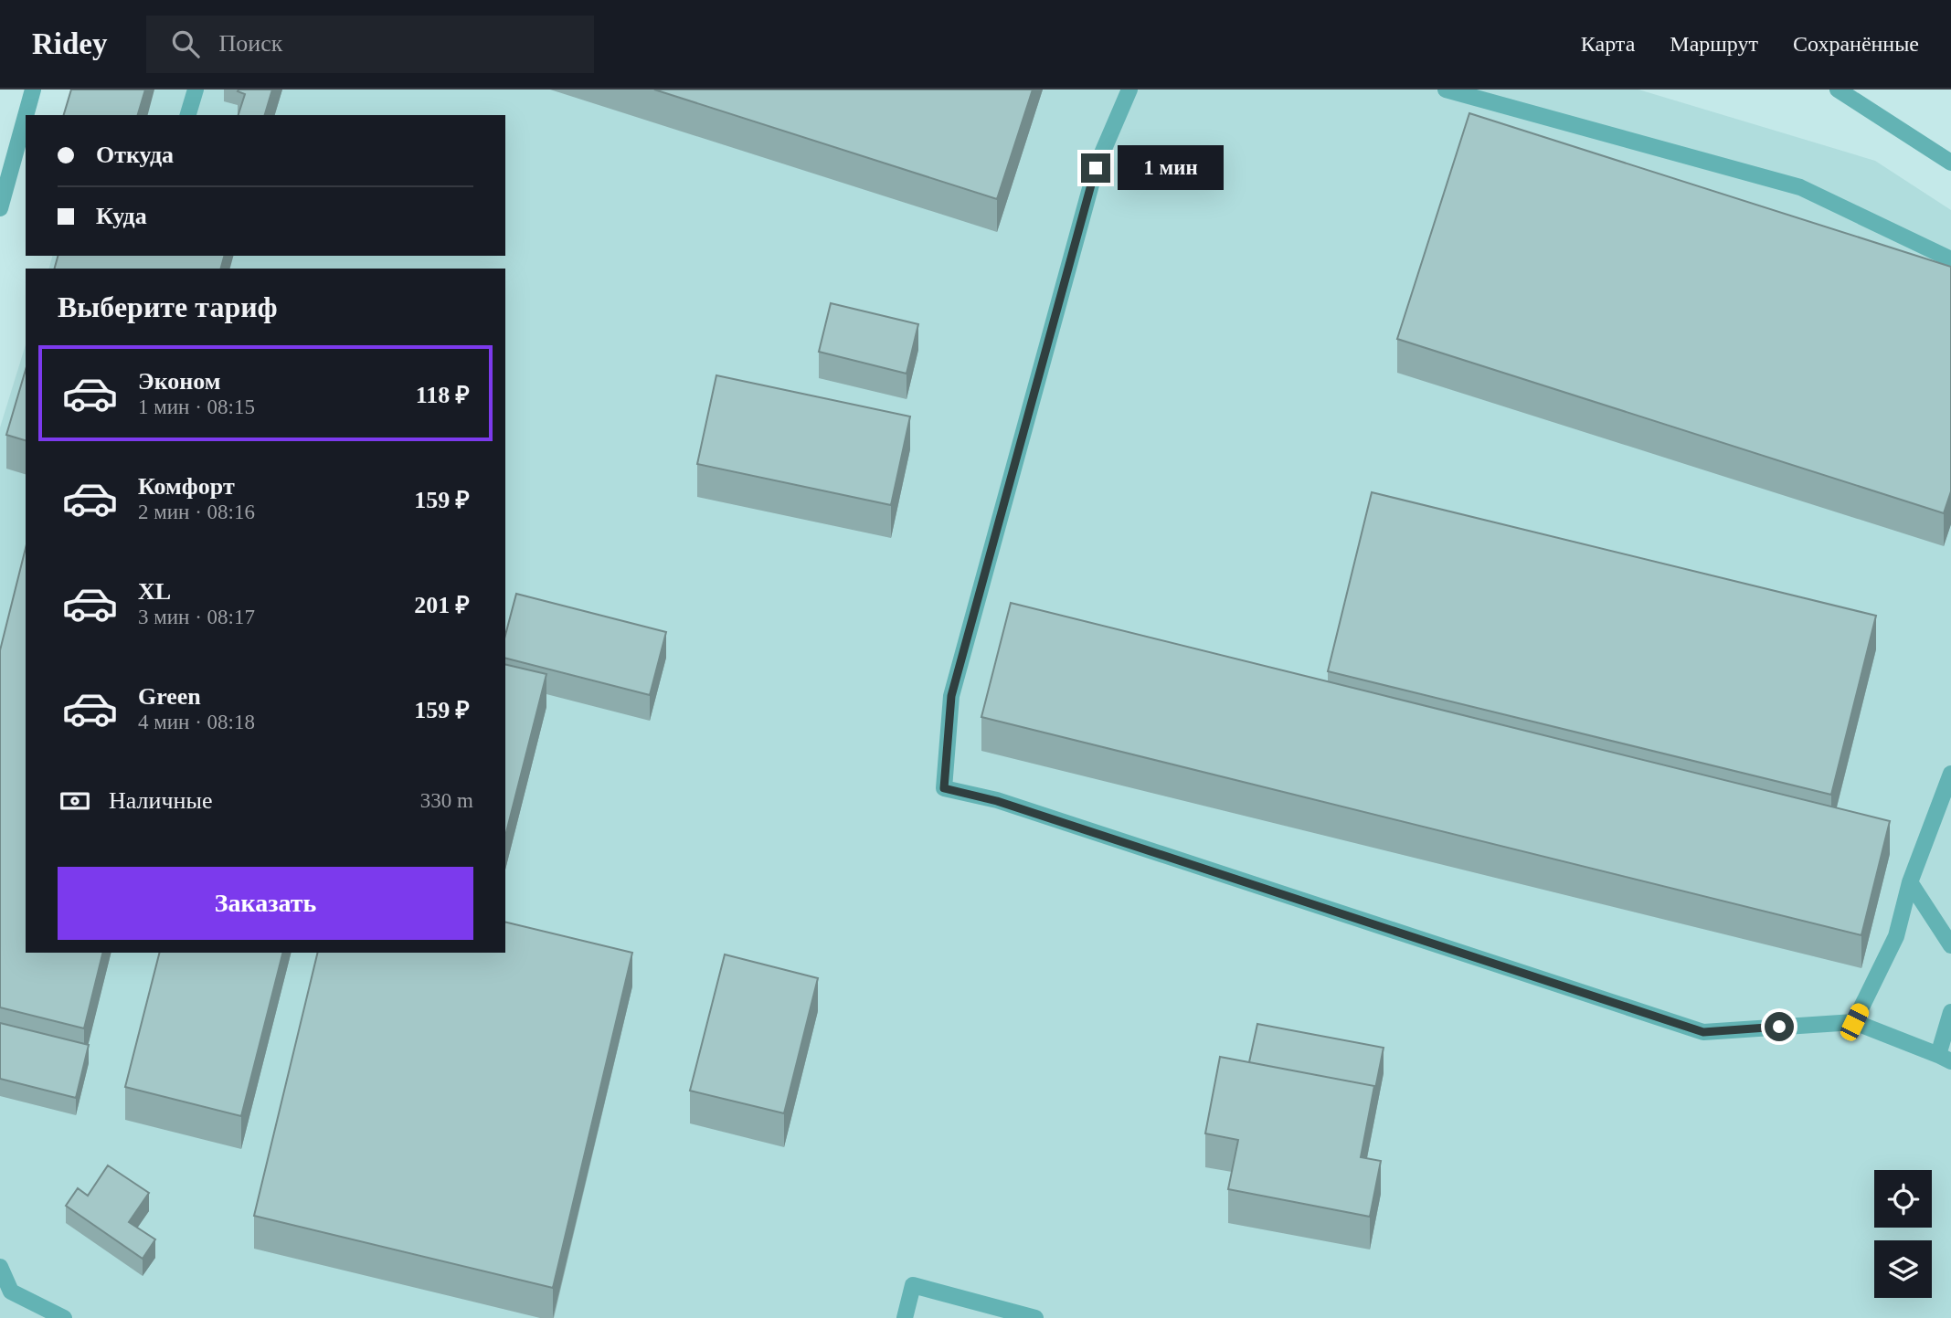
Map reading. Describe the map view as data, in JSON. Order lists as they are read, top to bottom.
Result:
{
  "page": {
    "header": "Ridey",
    "search": "Поиск",
    "nav": ["Карта", "Маршрут", "Сохранённые"],
    "banner": ["Откуда", "Куда"],
    "bubble": "1 мин",
    "heading": "Выберите тариф",
    "list": [
      {
        "name": "Эконом",
        "note": "1 мин · 08:15",
        "value": "118 ₽"
      },
      {
        "name": "Комфорт",
        "note": "2 мин · 08:16",
        "value": "159 ₽"
      },
      {
        "name": "XL",
        "note": "3 мин · 08:17",
        "value": "201 ₽"
      },
      {
        "name": "Green",
        "note": "4 мин · 08:18",
        "value": "159 ₽"
      }
    ],
    "pay": ["Наличные", "330 m"],
    "buttons": "Заказать"
  }
}
